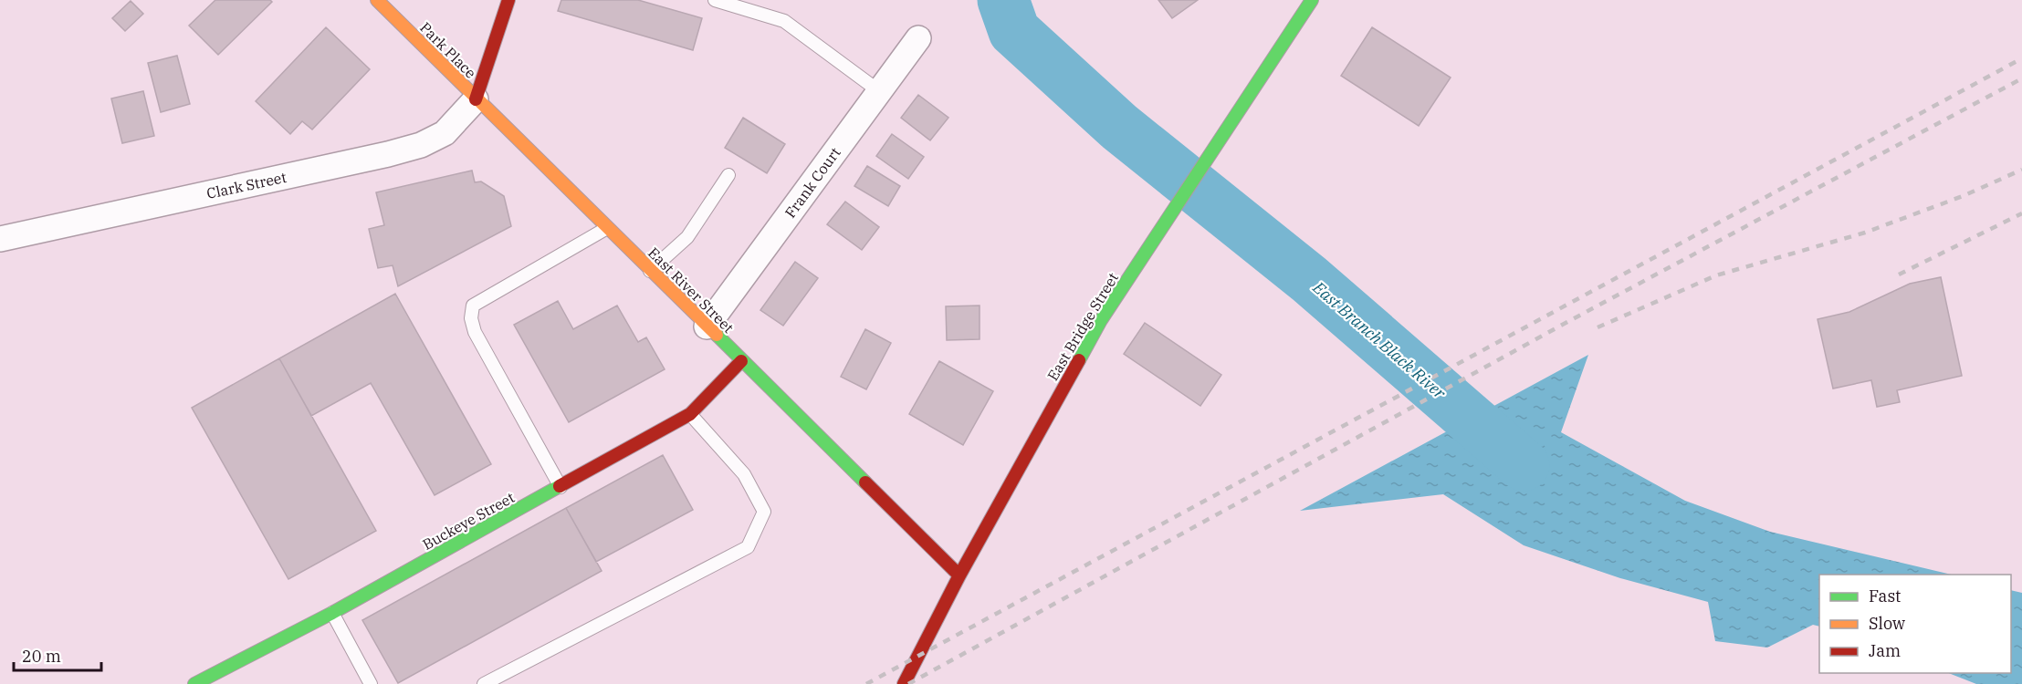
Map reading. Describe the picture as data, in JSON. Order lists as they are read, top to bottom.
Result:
{
  "streets": {
    "street": [
      "Park Place",
      "Frank Court",
      "Clark Street",
      "East River Street",
      "East Bridge Street",
      "Buckeye Street"
    ]
  },
  "crossings": [
    ["Park Place", "Clark Street"],
    ["Park Place", "East River Street"],
    ["Frank Court", "East River Street"],
    ["Clark Street", "East River Street"],
    ["East River Street", "East Bridge Street"],
    ["East River Street", "Buckeye Street"]
  ],
  "water": ["East Branch Black River"],
  "legend": ["Fast", "Slow", "Jam"],
  "scale_bar": "20 m"
}
